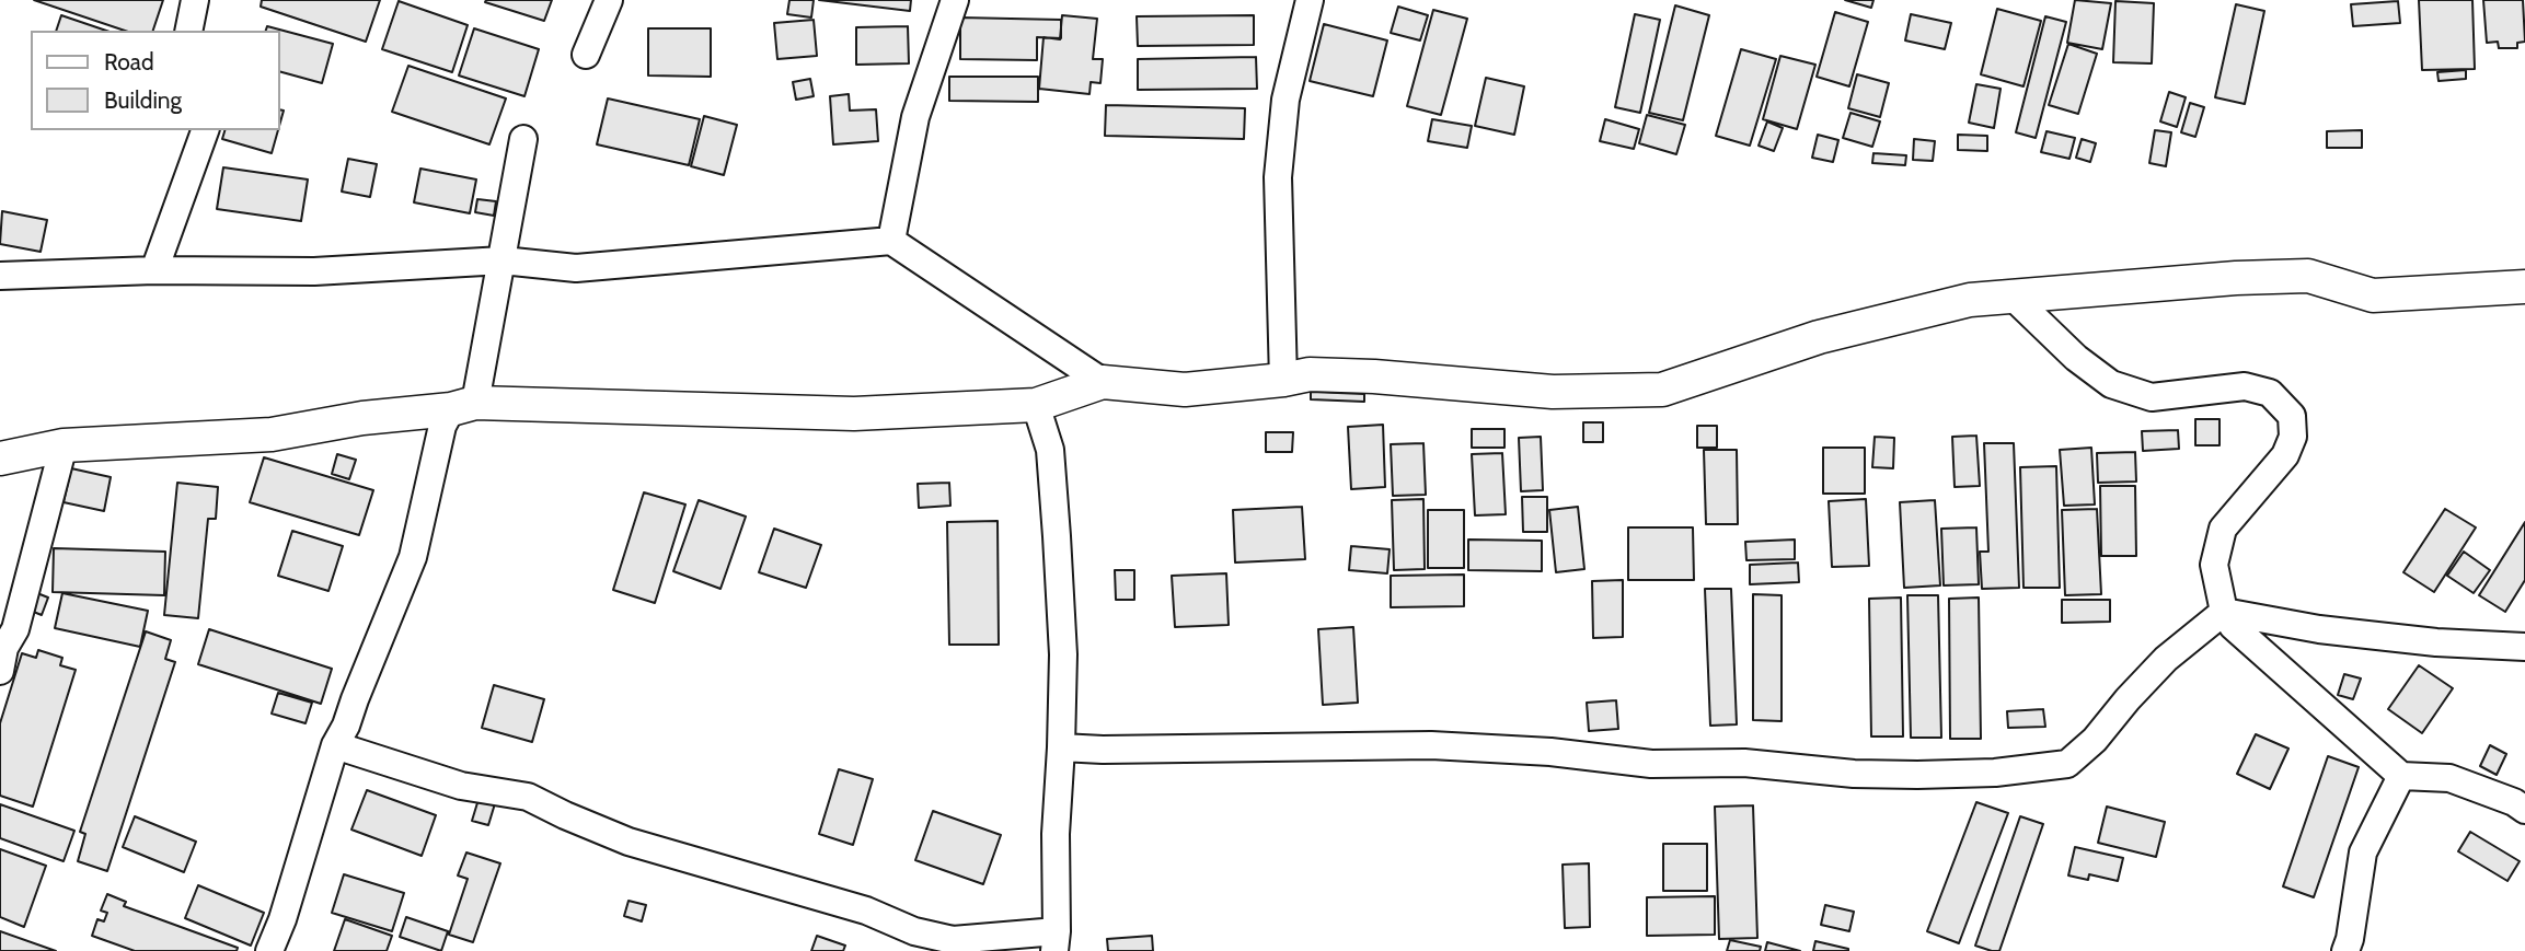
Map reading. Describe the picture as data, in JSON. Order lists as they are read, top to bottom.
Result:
{
  "legend": ["Road", "Building"]
}
